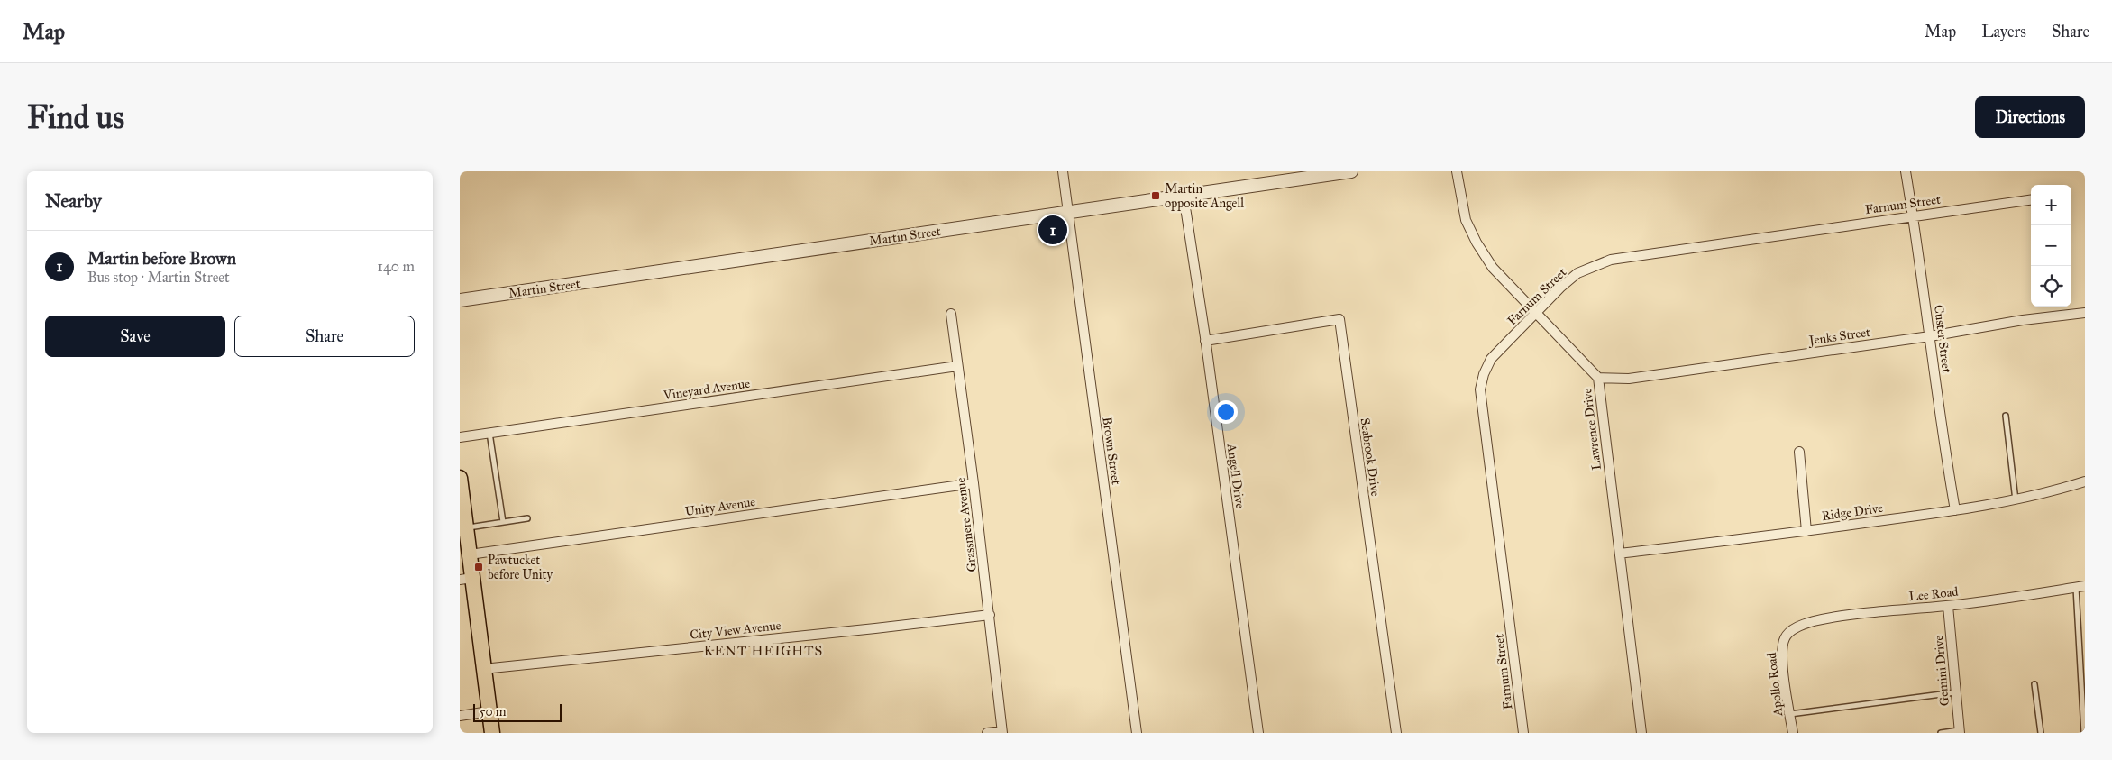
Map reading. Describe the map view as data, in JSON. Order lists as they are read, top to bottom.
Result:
{
  "streets": {
    "street": [
      "Farnum Street",
      "Martin Street",
      "Jenks Street",
      "Custer Street",
      "Vineyard Avenue",
      "Lawrence Drive",
      "Brown Street",
      "Seabrook Drive",
      "Angell Drive",
      "Unity Avenue",
      "Ridge Drive",
      "Grassmere Avenue",
      "Lee Road",
      "City View Avenue",
      "Gemini Drive",
      "Apollo Road"
    ]
  },
  "crossings": [
    ["Farnum Street", "Custer Street"],
    ["Farnum Street", "Lawrence Drive"],
    ["Martin Street", "Brown Street"],
    ["Martin Street", "Angell Drive"],
    ["Jenks Street", "Custer Street"],
    ["Jenks Street", "Lawrence Drive"],
    ["Custer Street", "Ridge Drive"],
    ["Vineyard Avenue", "Grassmere Avenue"],
    ["Lawrence Drive", "Ridge Drive"],
    ["Seabrook Drive", "Angell Drive"],
    ["Unity Avenue", "Grassmere Avenue"],
    ["Grassmere Avenue", "City View Avenue"],
    ["Lee Road", "Gemini Drive"],
    ["Lee Road", "Apollo Road"]
  ],
  "districts": ["KENT HEIGHTS"],
  "places": {
    "transit": ["Martin opposite Angell", "Pawtucket before Unity"]
  },
  "scale_bar": "50 m",
  "page": {
    "header": "Map",
    "nav": ["Map", "Layers", "Share"],
    "buttons": [
      "Directions",
      ["Save", "Share"]
    ],
    "title": "Find us",
    "heading": "Nearby",
    "map_buttons": ["+", "−"],
    "pins": "1",
    "list": [
      {
        "mark": "1",
        "name": "Martin before Brown",
        "note": "Bus stop · Martin Street",
        "value": "140 m"
      }
    ],
    "scale": "50 m"
  }
}
